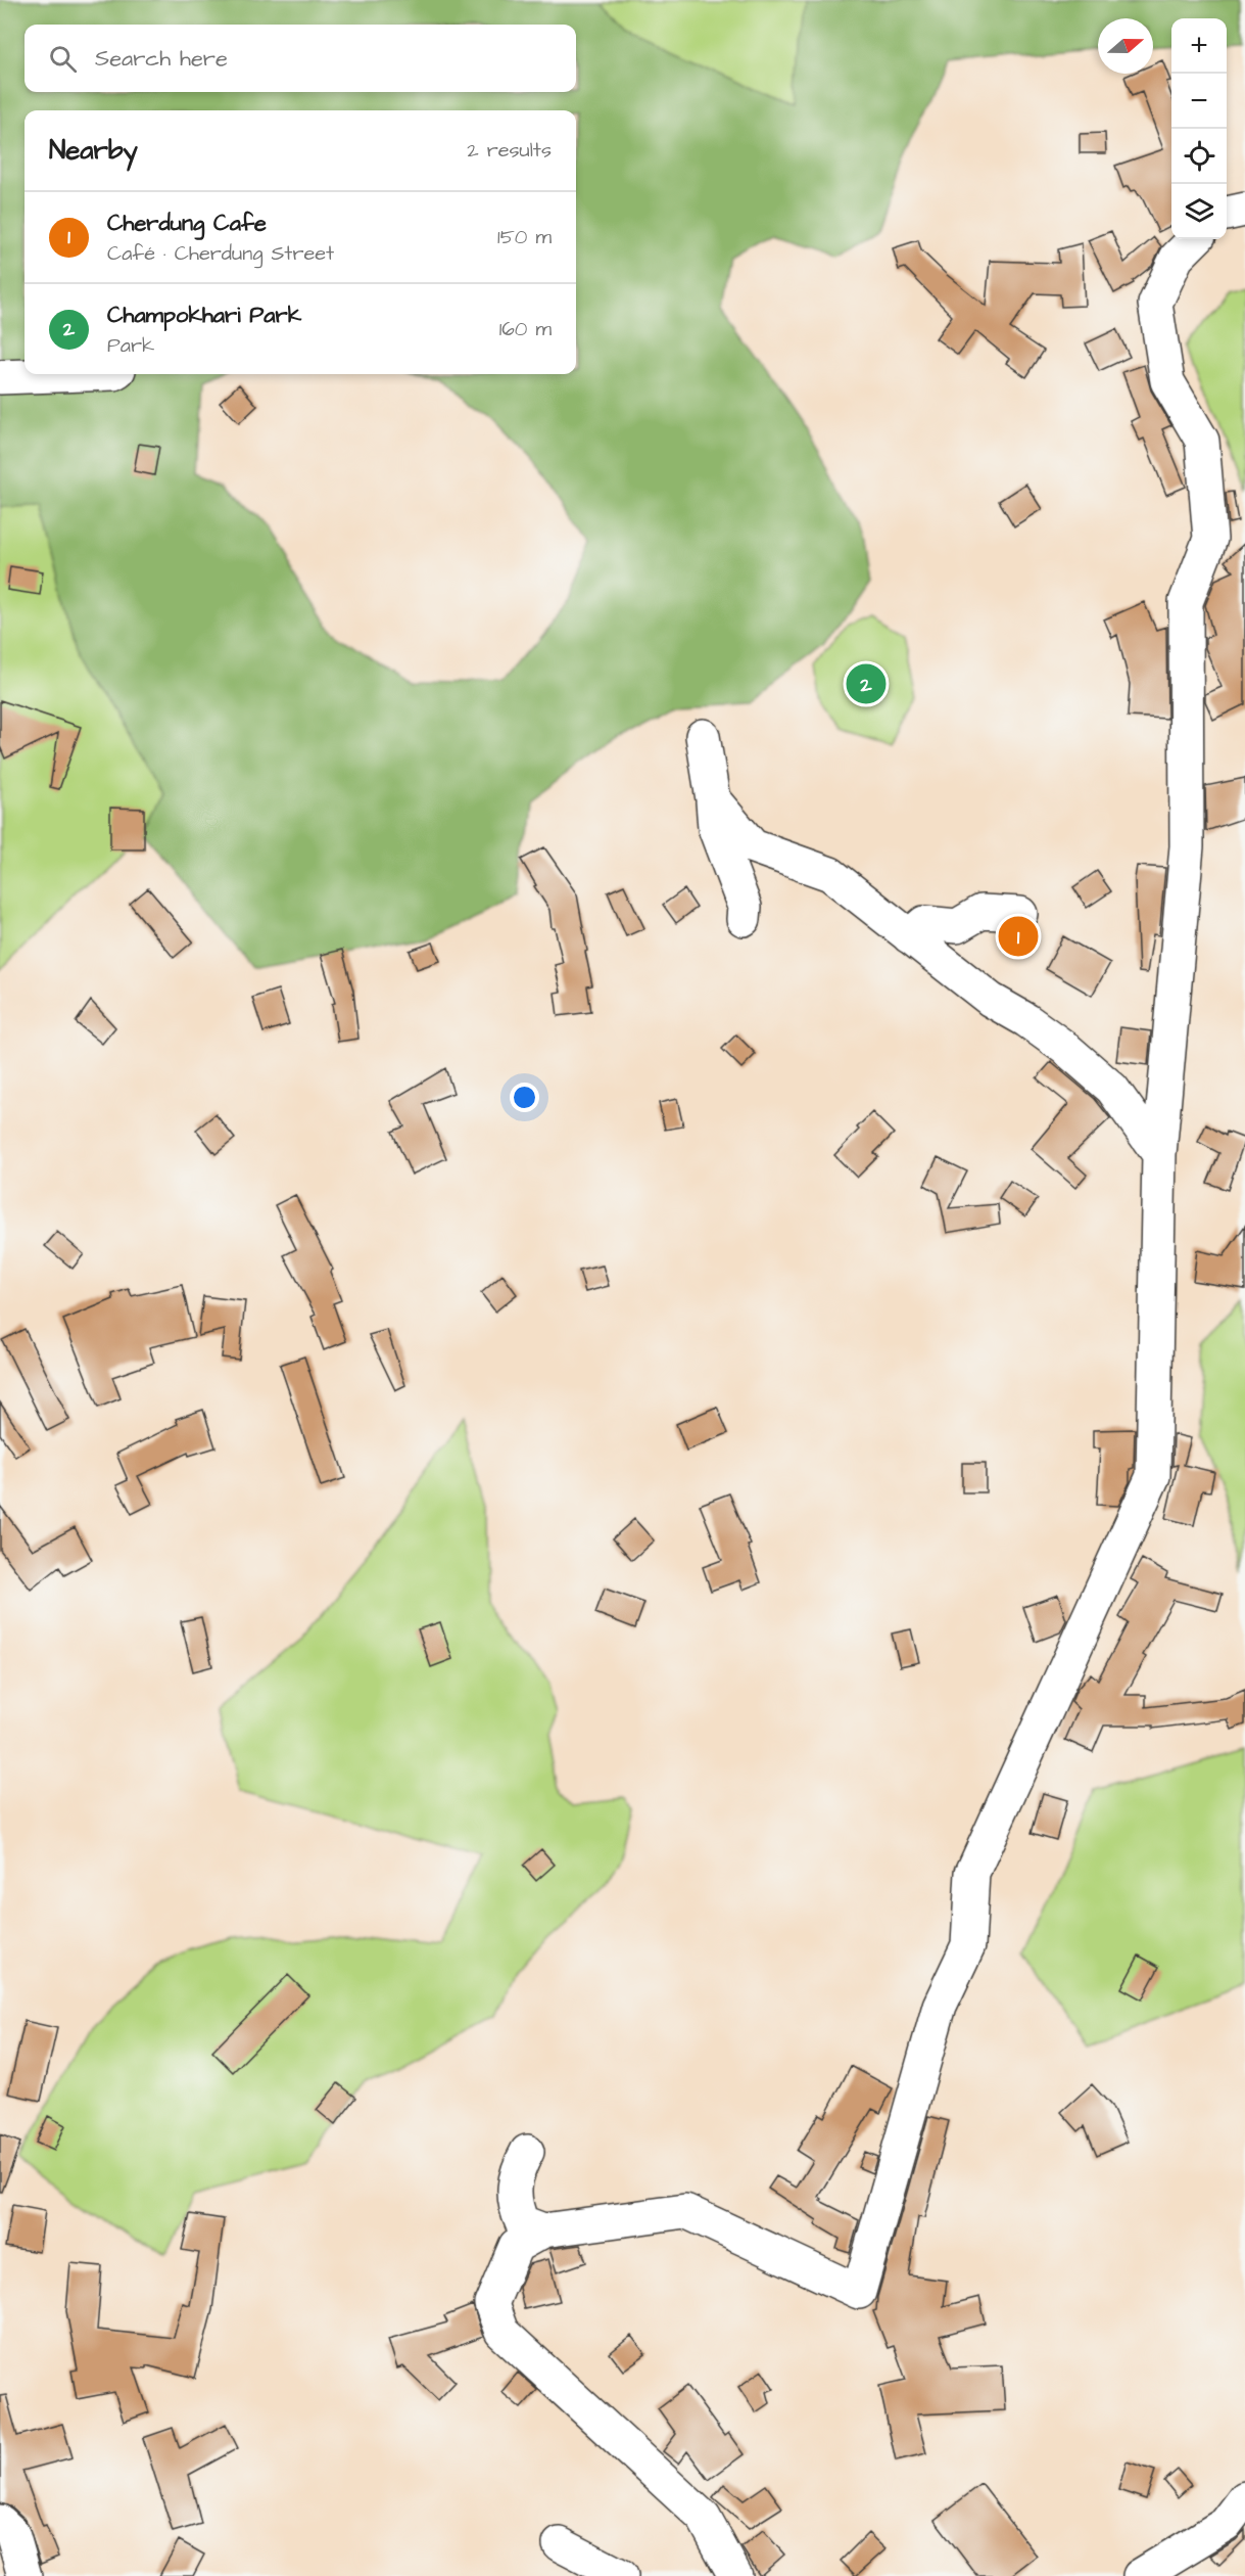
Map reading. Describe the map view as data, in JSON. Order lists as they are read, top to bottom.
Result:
{
  "north": "right",
  "page": {
    "map_buttons": ["+", "−"],
    "search": "Search here",
    "heading": ["Nearby", "2 results"],
    "list": [
      {
        "mark": "1",
        "name": "Cherdung Cafe",
        "note": "Café · Cherdung Street",
        "value": "150 m"
      },
      {
        "mark": "2",
        "name": "Champokhari Park",
        "note": "Park",
        "value": "160 m"
      }
    ],
    "pins": ["2", "1"]
  }
}
